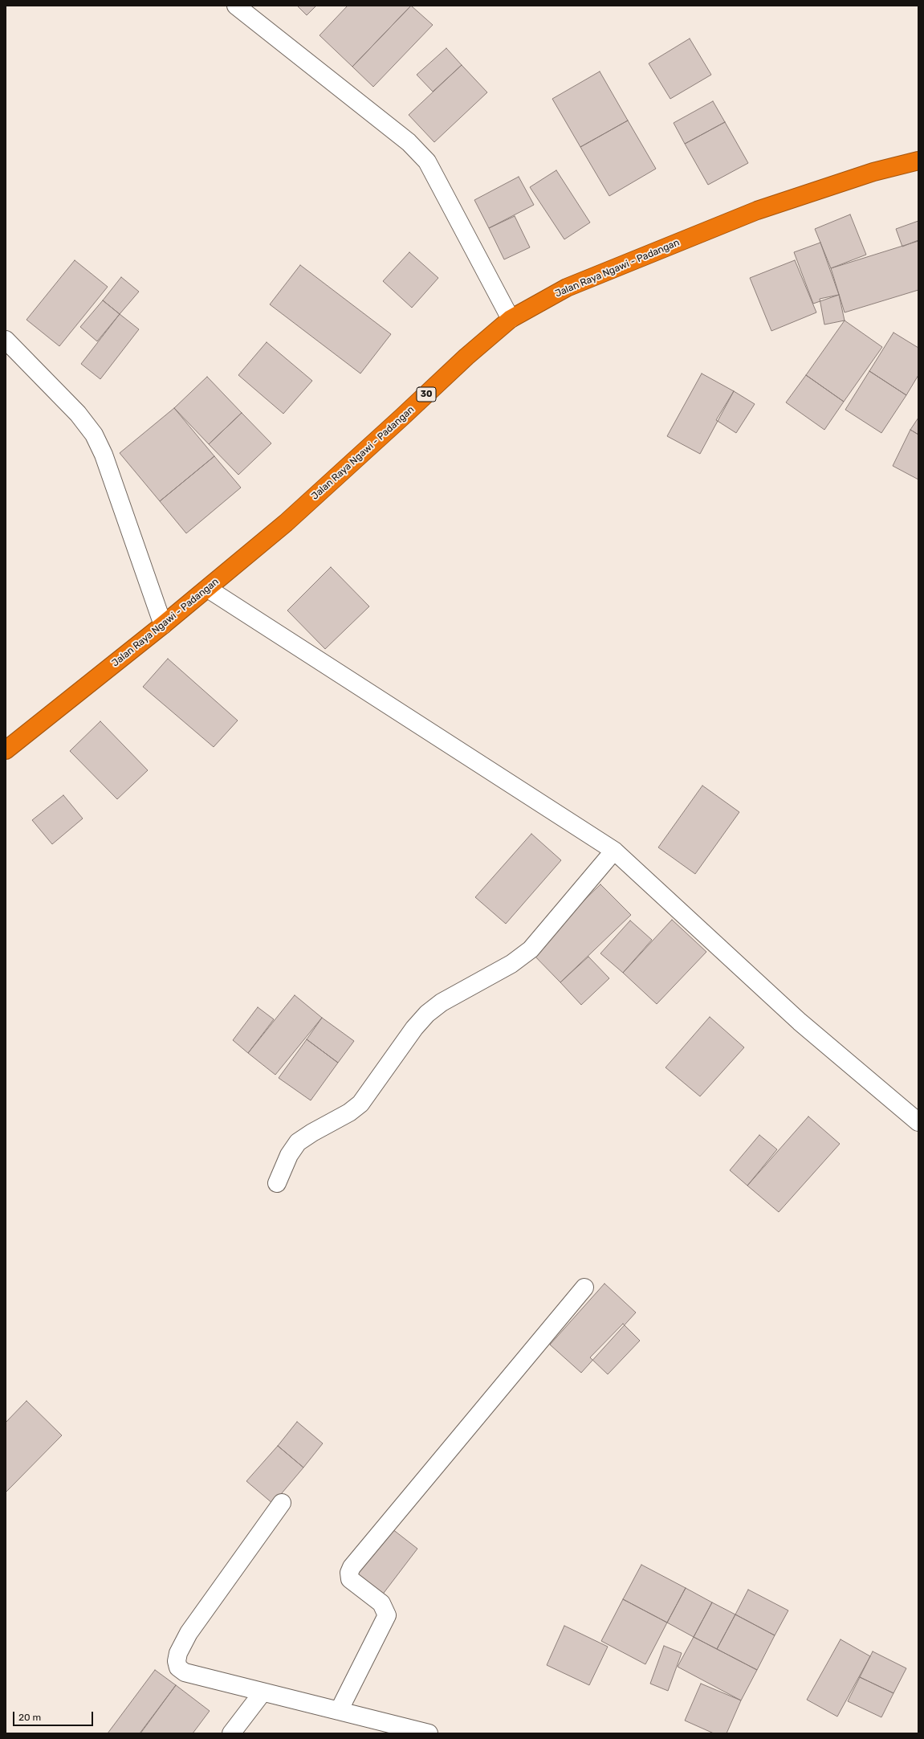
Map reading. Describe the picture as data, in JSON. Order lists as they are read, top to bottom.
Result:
{
  "streets": {
    "highway": ["Jalan Raya Ngawi - Padangan", "30"]
  },
  "scale_bar": "20 m"
}
